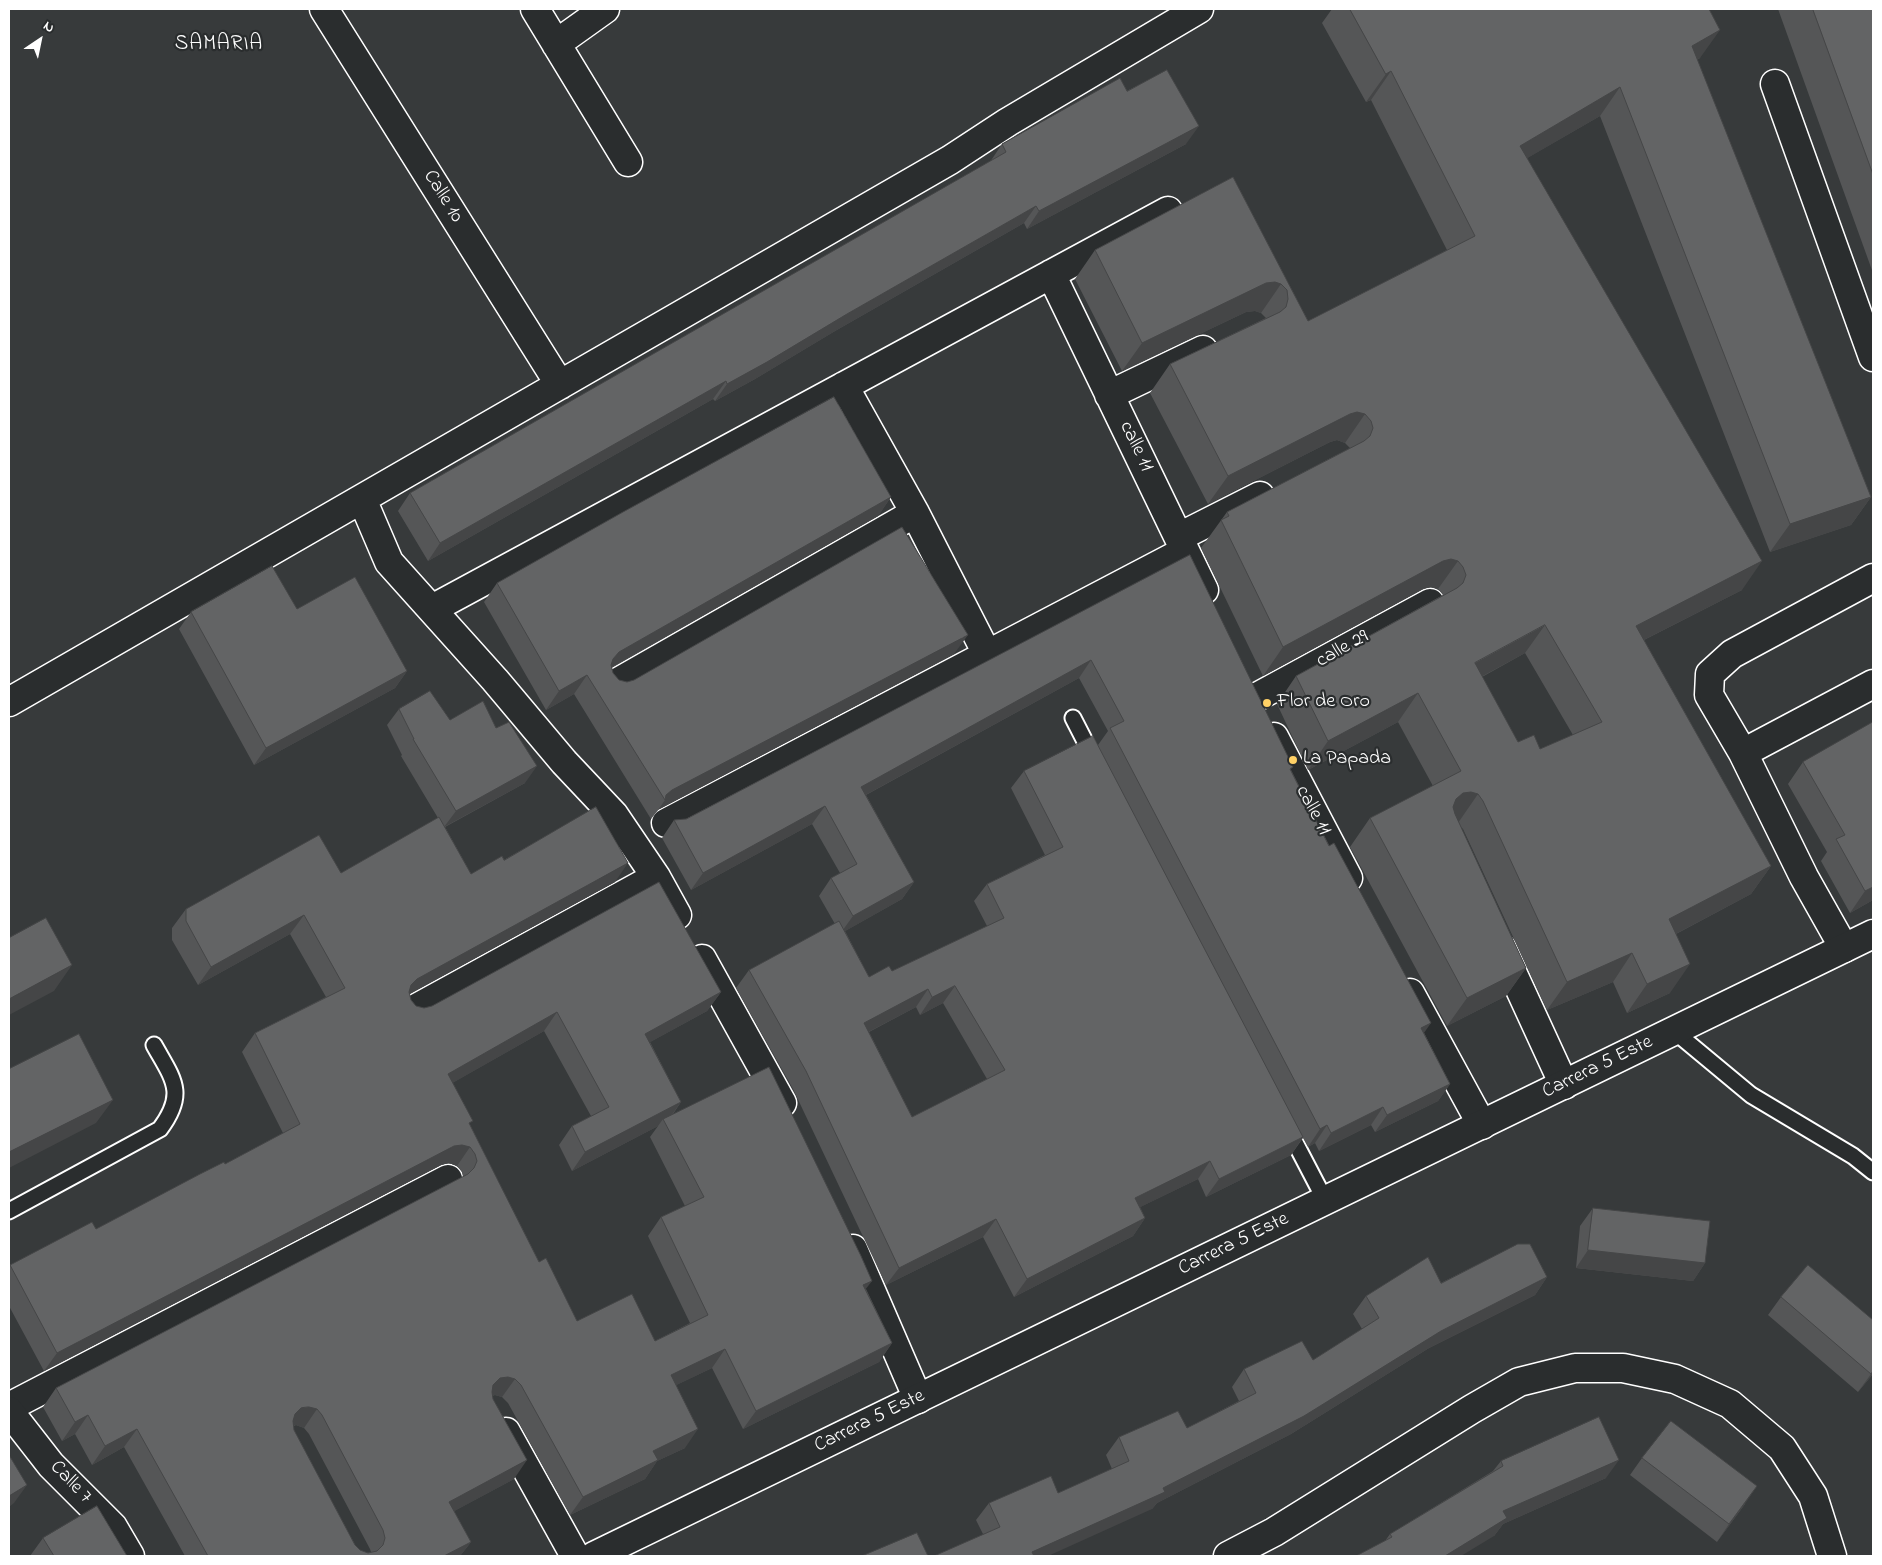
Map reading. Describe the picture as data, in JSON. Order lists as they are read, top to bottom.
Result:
{
  "streets": {
    "street": [
      "Calle 10",
      "calle 11",
      "calle 29",
      "Carrera 5 Este",
      "Calle 7"
    ]
  },
  "crossings": [
    ["calle 11", "calle 29"]
  ],
  "districts": ["SAMARIA"],
  "places": ["Flor de Oro", "La Papada"],
  "north": "top right"
}
